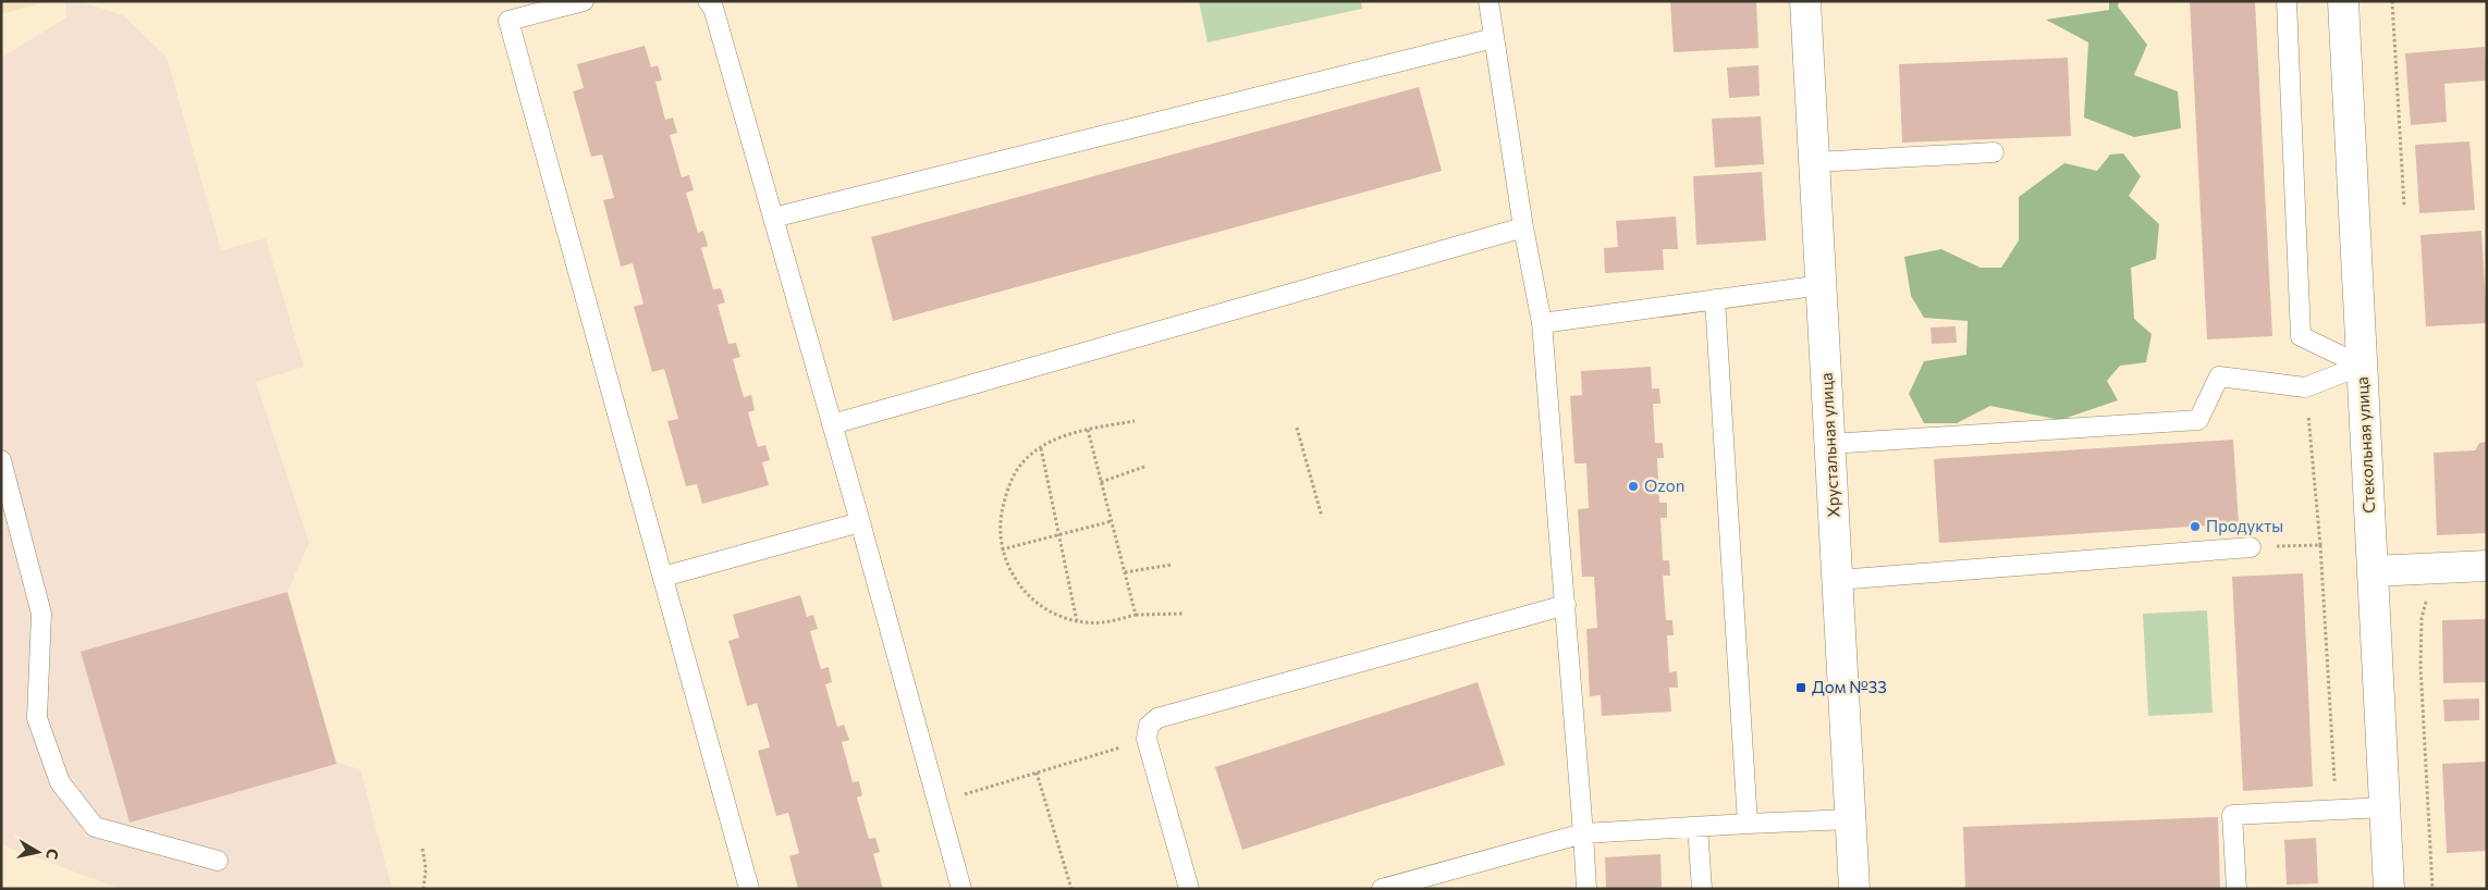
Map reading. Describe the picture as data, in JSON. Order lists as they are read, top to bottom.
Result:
{
  "streets": {
    "street": ["Хрустальная улица", "Стекольная улица"]
  },
  "places": {
    "other": ["Ozon", "Продукты"],
    "transit": ["Дом №33"]
  },
  "north": "right"
}
